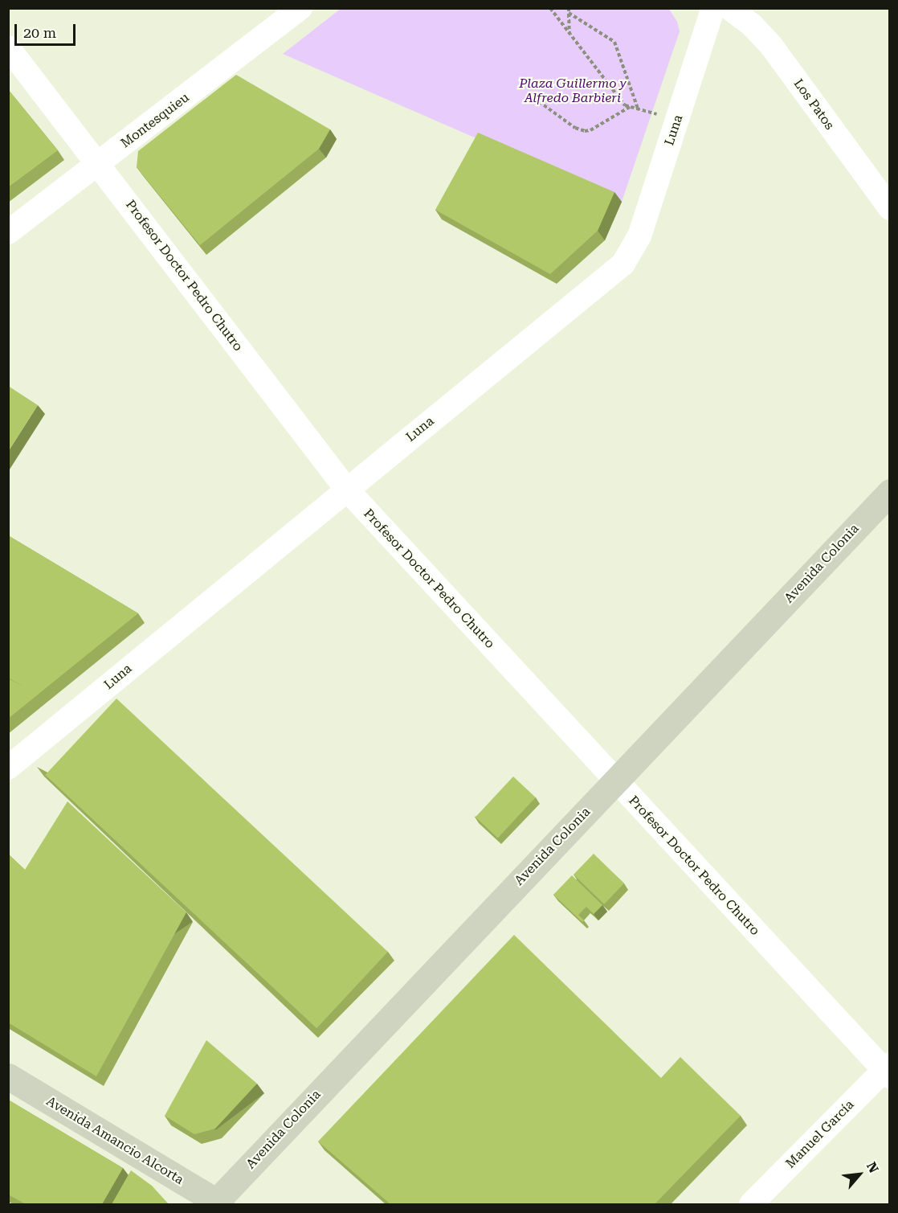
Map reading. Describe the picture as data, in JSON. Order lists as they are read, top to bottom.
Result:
{
  "streets": {
    "main road": ["Avenida Colonia", "Avenida Amancio Alcorta"],
    "street": [
      "Los Patos",
      "Montesquieu",
      "Luna",
      "Profesor Doctor Pedro Chutro",
      "Manuel García"
    ]
  },
  "crossings": [
    ["Montesquieu", "Profesor Doctor Pedro Chutro"],
    ["Luna", "Profesor Doctor Pedro Chutro"],
    ["Profesor Doctor Pedro Chutro", "Avenida Colonia"],
    ["Profesor Doctor Pedro Chutro", "Manuel García"],
    ["Avenida Colonia", "Avenida Amancio Alcorta"]
  ],
  "parks": ["Plaza Guillermo y Alfredo Barbieri"],
  "scale_bar": "20 m",
  "north": "top right"
}
